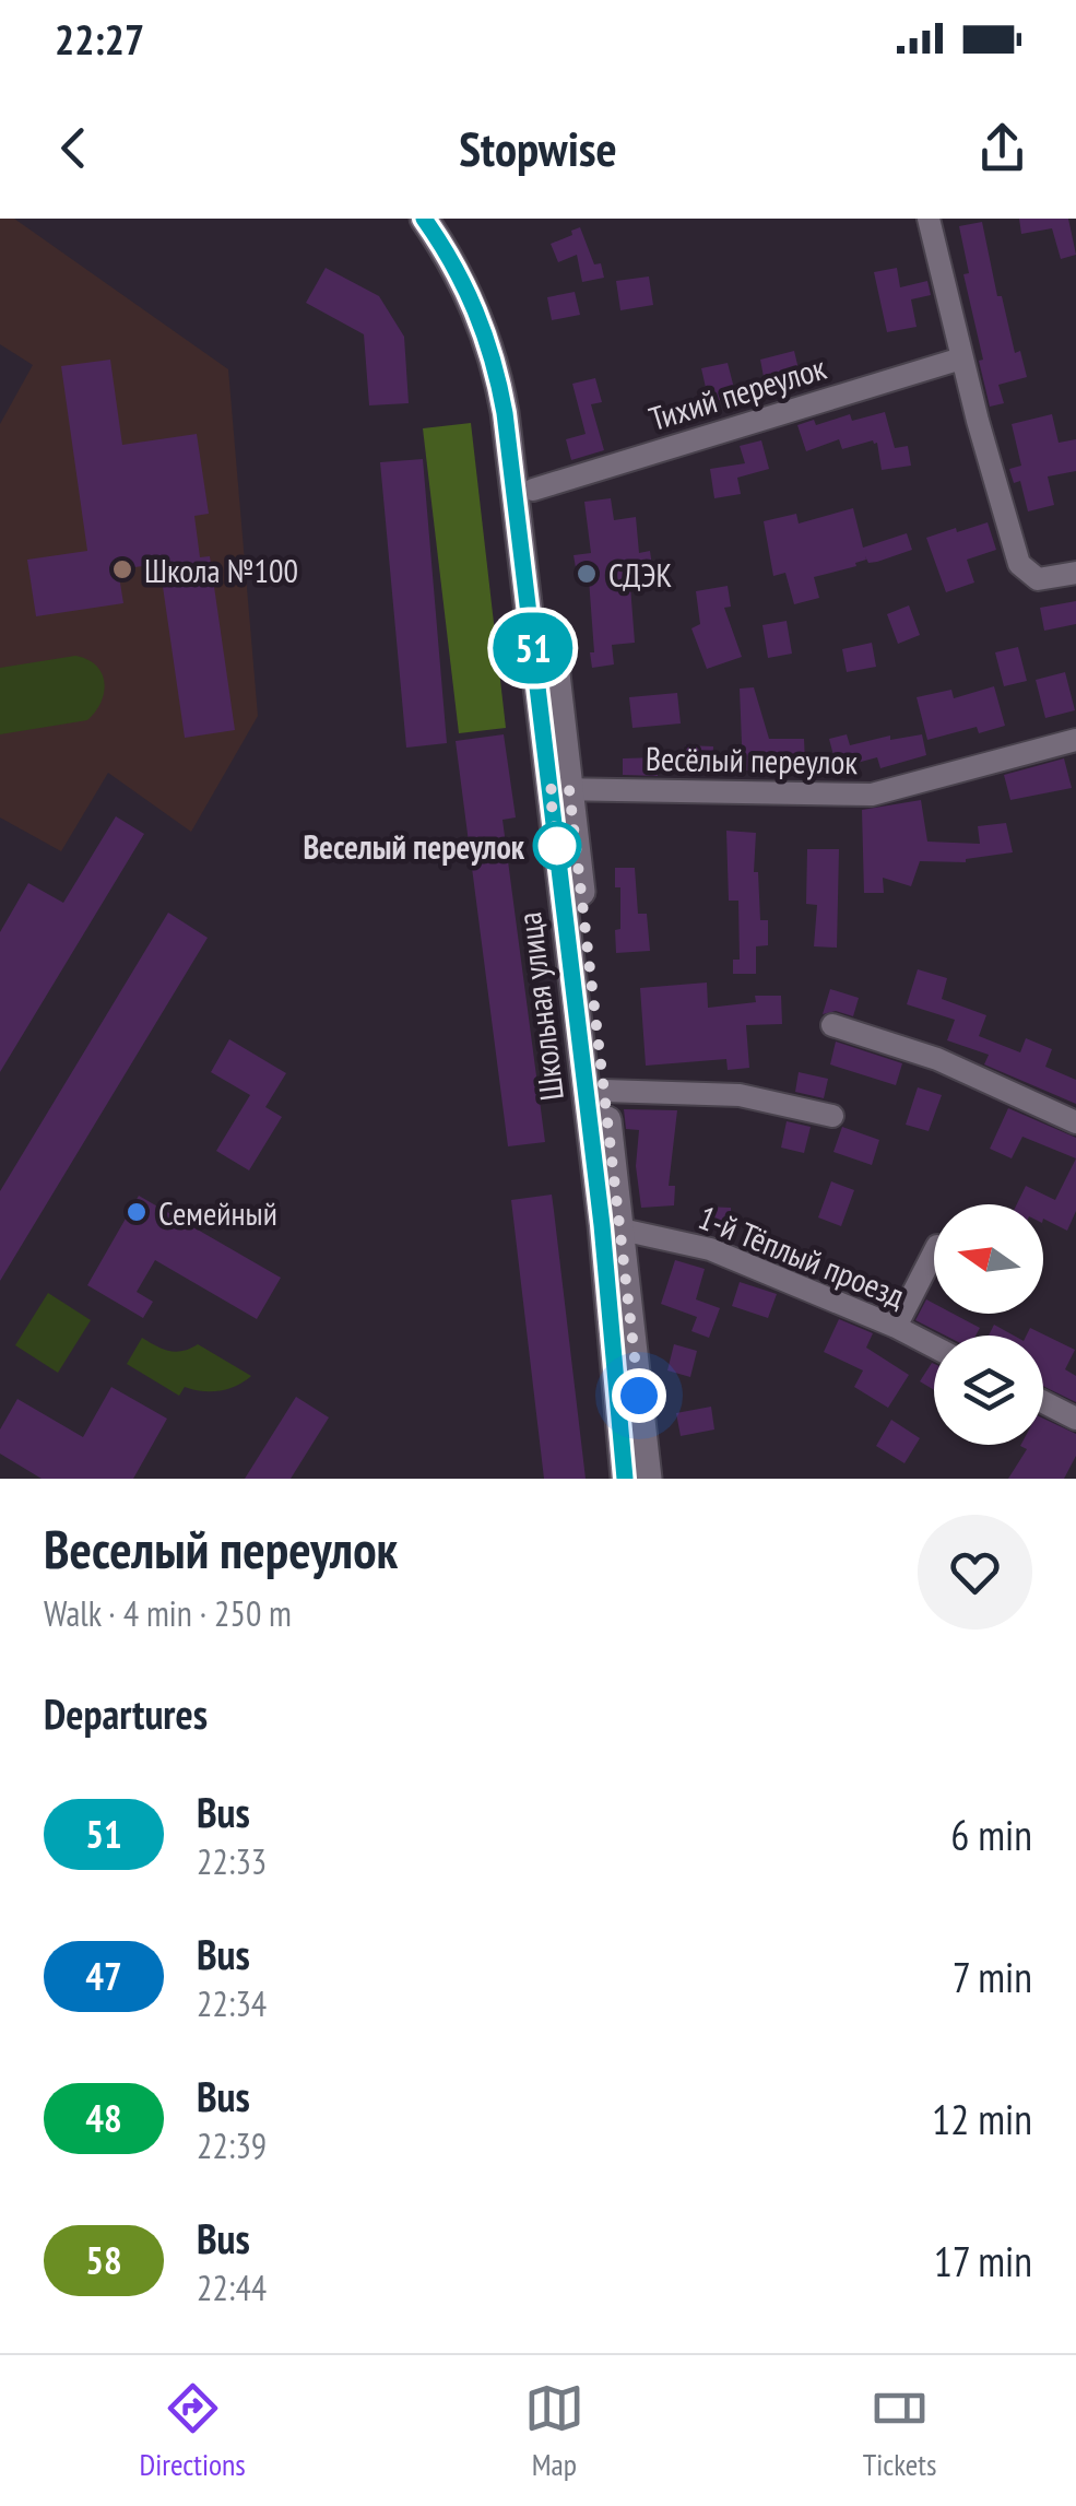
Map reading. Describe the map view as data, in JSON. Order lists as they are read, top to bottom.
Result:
{
  "streets": {
    "main road": ["Школьная улица"],
    "street": ["Тихий переулок", "Весёлый переулок", "1-й Тёплый проезд"]
  },
  "crossings": [
    ["Тихий переулок", "Школьная улица"],
    ["Весёлый переулок", "Школьная улица"],
    ["Школьная улица", "1-й Тёплый проезд"]
  ],
  "places": [
    "Школа №100",
    "СДЭК",
    "Веселый переулок",
    "Семейный"
  ],
  "lines": ["bus line 51"],
  "north": "left",
  "page": {
    "status": "22:27",
    "header": "Stopwise",
    "on_map": "51",
    "heading": [
      ["Веселый переулок", "Walk · 4 min · 250 m"],
      "Departures"
    ],
    "list": [
      {
        "mark": "51",
        "name": "Bus",
        "note": "22:33",
        "value": "6 min"
      },
      {
        "mark": "47",
        "name": "Bus",
        "note": "22:34",
        "value": "7 min"
      },
      {
        "mark": "48",
        "name": "Bus",
        "note": "22:39",
        "value": "12 min"
      },
      {
        "mark": "58",
        "name": "Bus",
        "note": "22:44",
        "value": "17 min"
      }
    ],
    "tabs": ["Directions", "Map", "Tickets"]
  }
}
